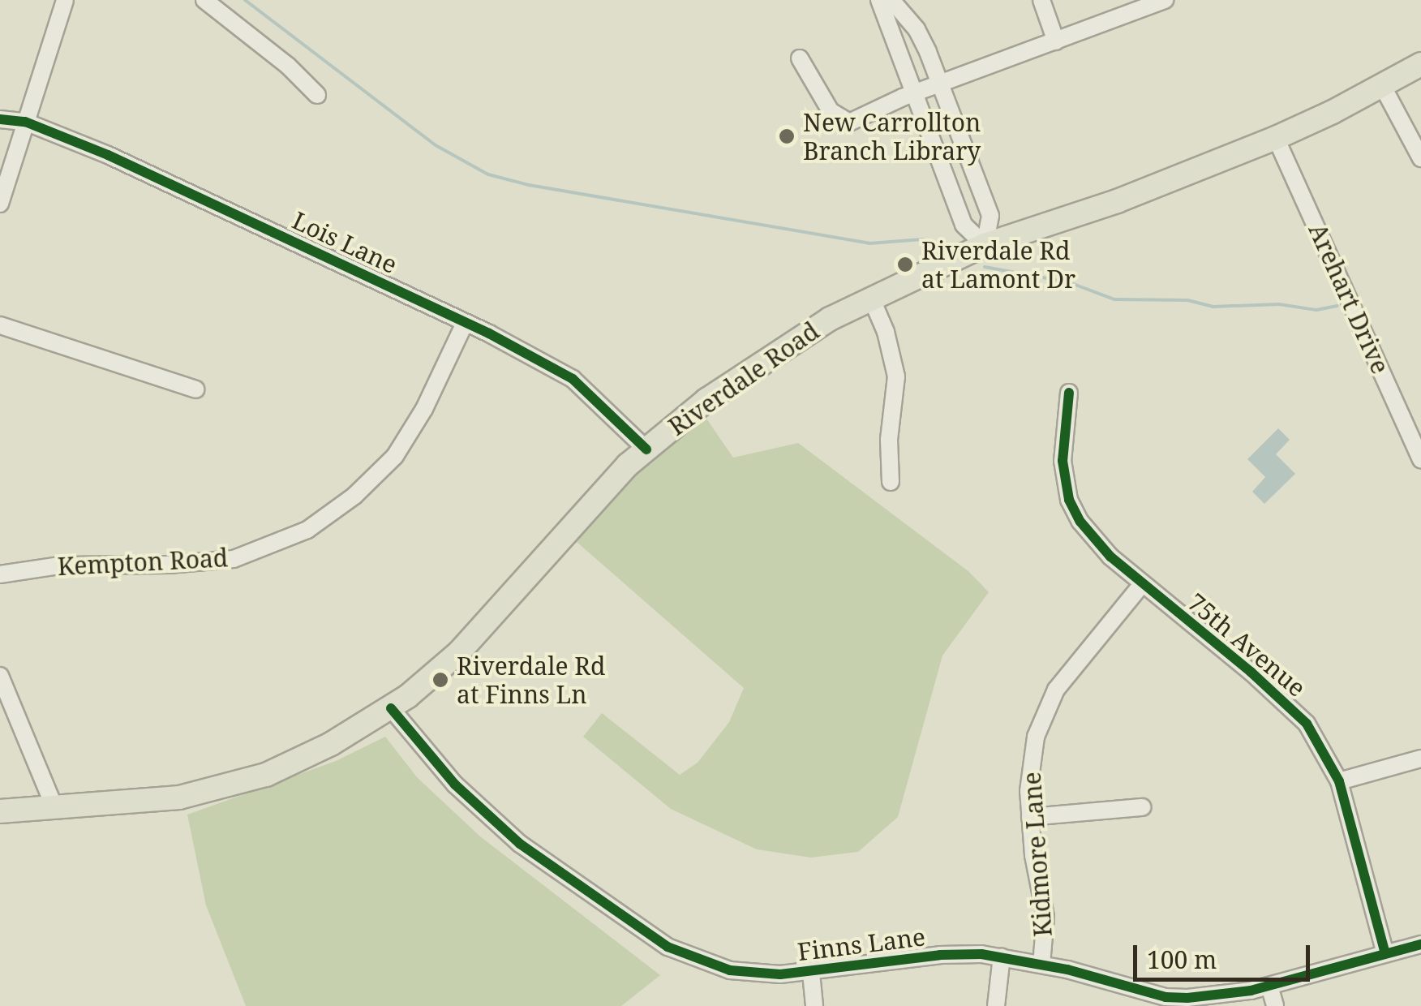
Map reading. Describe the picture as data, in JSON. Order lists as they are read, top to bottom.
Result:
{
  "streets": {
    "main road": ["Riverdale Road"],
    "street": [
      "Lois Lane",
      "Arehart Drive",
      "Kempton Road",
      "75th Avenue",
      "Kidmore Lane",
      "Finns Lane"
    ]
  },
  "crossings": [
    ["Lois Lane", "Riverdale Road"],
    ["Lois Lane", "Kempton Road"],
    ["Arehart Drive", "Riverdale Road"],
    ["Riverdale Road", "Finns Lane"],
    ["75th Avenue", "Kidmore Lane"],
    ["75th Avenue", "Finns Lane"],
    ["Kidmore Lane", "Finns Lane"]
  ],
  "places": ["New Carrollton Branch Library", "Riverdale Rd at Lamont Dr", "Riverdale Rd at Finns Ln"],
  "scale_bar": "100 m"
}
